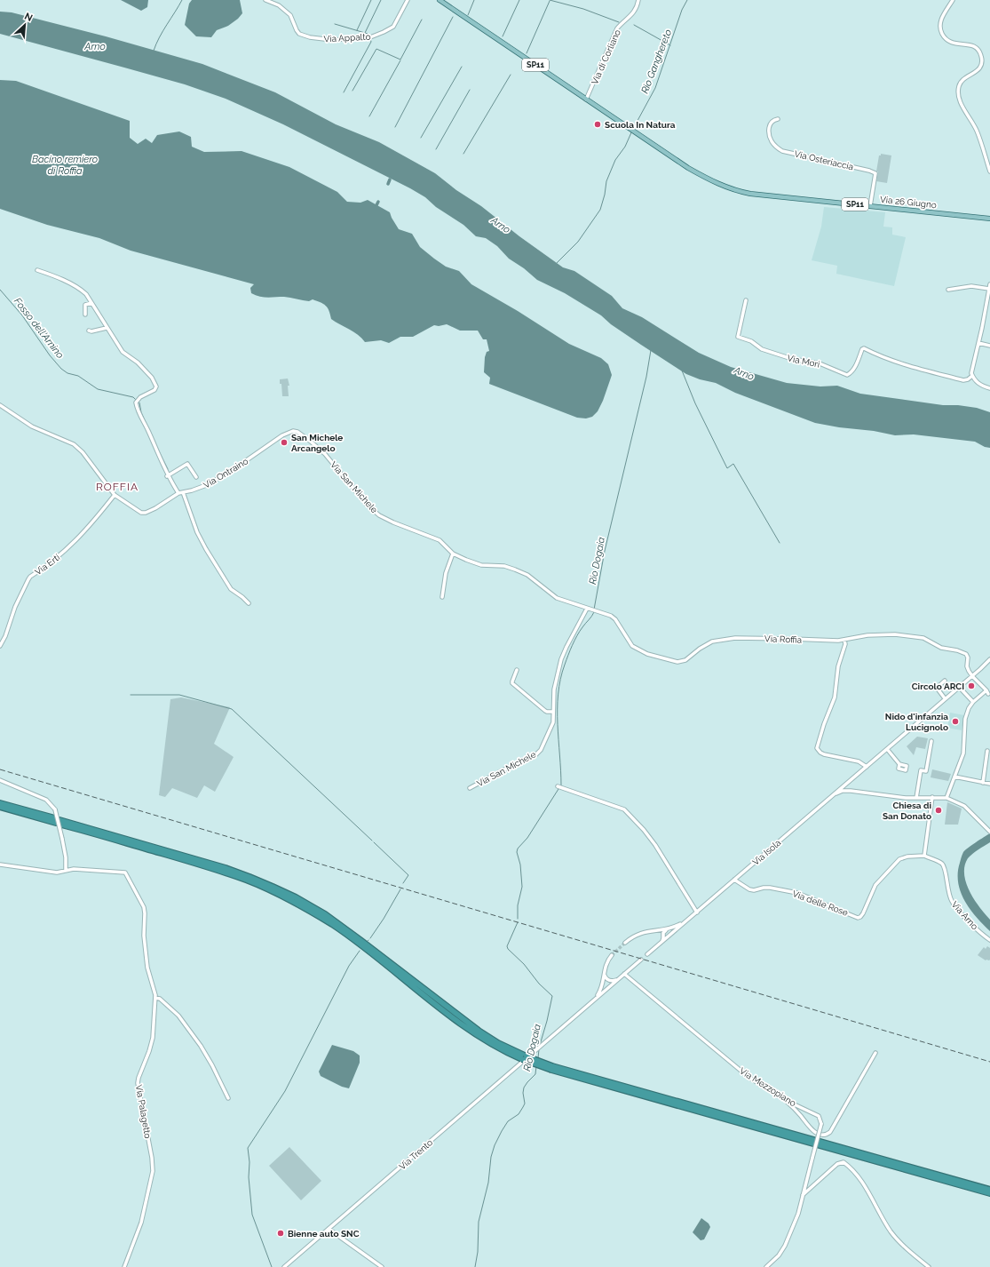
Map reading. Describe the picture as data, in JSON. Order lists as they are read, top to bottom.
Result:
{
  "streets": {
    "main road": ["SP11", "Via 26 Giugno"],
    "street": [
      "Via Appalto",
      "Via di Corliano",
      "Via Osteriaccia",
      "Via Mori",
      "Via Ontraino",
      "Via San Michele",
      "Via Erti",
      "Via Roffia",
      "Via Isola",
      "Via delle Rose",
      "Via Arno",
      "Via Mezzopiano",
      "Via Palagetto",
      "Via Trento"
    ]
  },
  "crossings": [
    ["Via di Corliano", "SP11"],
    ["Via di Corliano", "Via 26 Giugno"],
    ["SP11", "Via 26 Giugno"],
    ["Via Osteriaccia", "Via 26 Giugno"],
    ["Via Ontraino", "Via San Michele"],
    ["Via Ontraino", "Via Erti"],
    ["Via San Michele", "Via Roffia"],
    ["Via Roffia", "Via Isola"],
    ["Via Isola", "Via delle Rose"],
    ["Via delle Rose", "Via Arno"]
  ],
  "districts": ["ROFFIA"],
  "water": [
    "Arno",
    "Rio Ganghereto",
    "Bacino remiero di Roffia",
    "Fosso dell'Arnino",
    "Rio Dogaia"
  ],
  "places": [
    "Scuola In Natura",
    "San Michele Arcangelo",
    "Circolo ARCI",
    "Nido d'infanzia Lucignolo",
    "Chiesa di San Donato",
    "Bienne auto SNC"
  ],
  "north": "top right"
}
